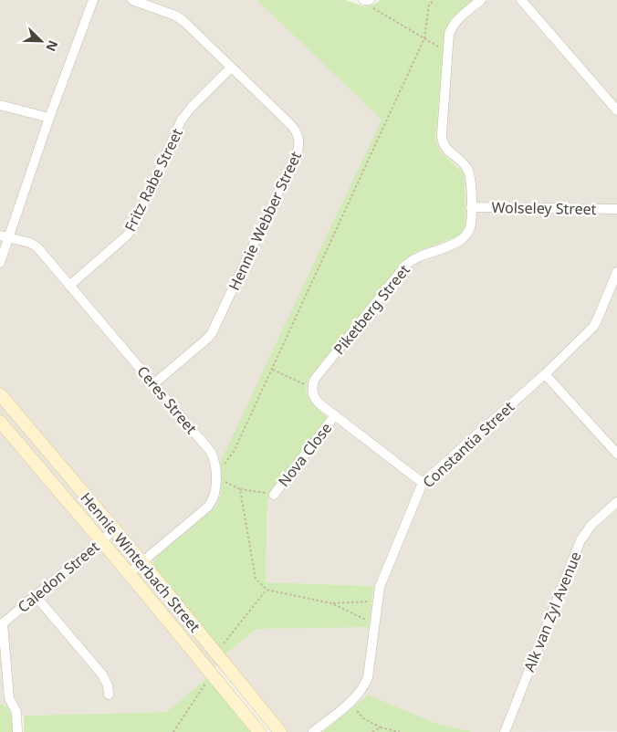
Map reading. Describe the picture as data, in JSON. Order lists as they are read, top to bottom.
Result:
{
  "streets": {
    "street": [
      "Fritz Rabe Street",
      "Wolseley Street",
      "Hennie Webber Street",
      "Piketberg Street",
      "Ceres Street",
      "Constantia Street",
      "Nova Close",
      "Hennie Winterbach Street",
      "Caledon Street",
      "Alk van Zyl Avenue"
    ]
  },
  "crossings": [
    ["Fritz Rabe Street", "Hennie Webber Street"],
    ["Fritz Rabe Street", "Ceres Street"],
    ["Wolseley Street", "Piketberg Street"],
    ["Hennie Webber Street", "Ceres Street"],
    ["Ceres Street", "Hennie Winterbach Street"],
    ["Hennie Winterbach Street", "Caledon Street"]
  ],
  "north": "bottom right"
}
